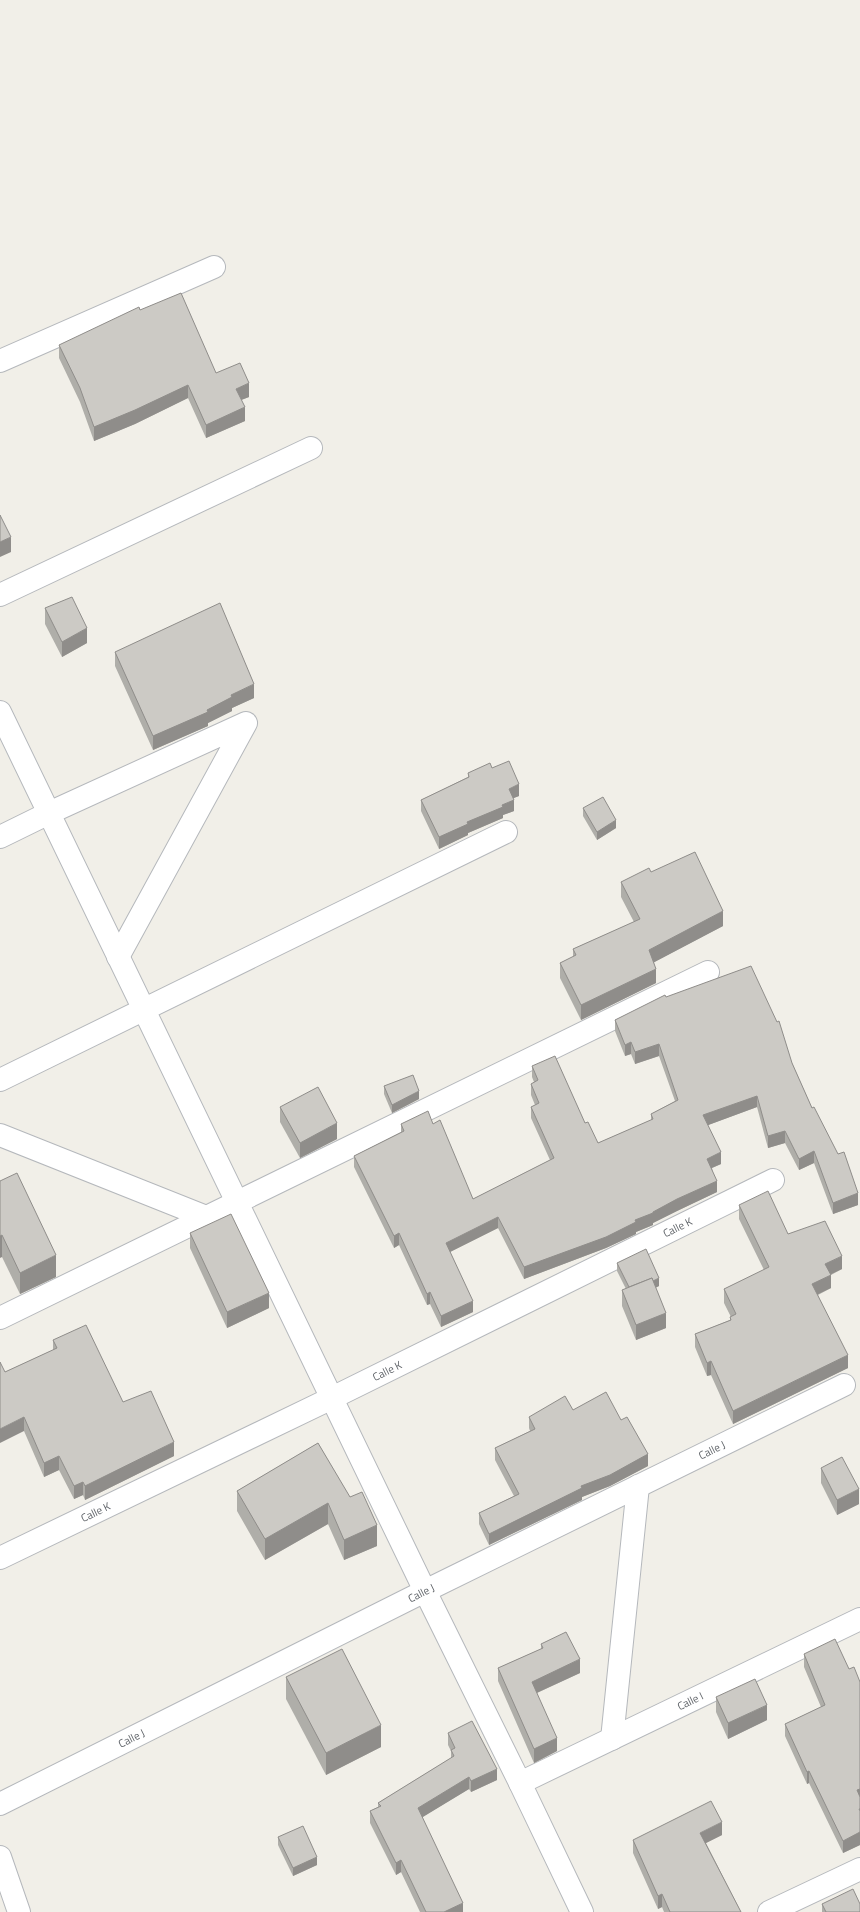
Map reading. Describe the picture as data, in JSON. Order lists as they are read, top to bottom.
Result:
{
  "streets": {
    "street": ["Calle K", "Calle J", "Calle I"]
  }
}
